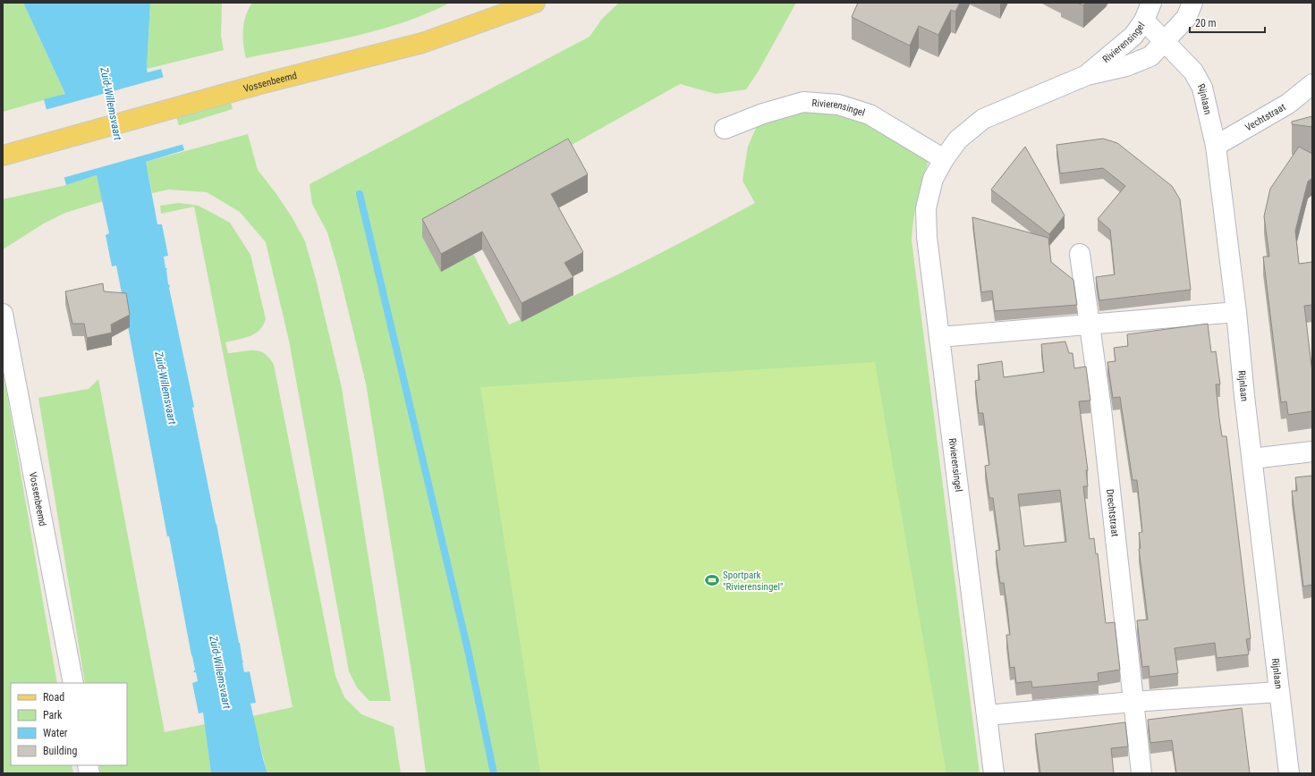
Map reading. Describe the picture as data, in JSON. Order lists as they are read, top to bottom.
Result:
{
  "streets": {
    "main road": ["Vossenbeemd"],
    "street": [
      "Rivierensingel",
      "Rijnlaan",
      "Vechtstraat",
      "Drechtstraat"
    ]
  },
  "crossings": [
    ["Rivierensingel", "Rijnlaan"],
    ["Rijnlaan", "Vechtstraat"]
  ],
  "water": ["Zuid-Willemsvaart"],
  "places": {
    "sports": ["Sportpark \"Rivierensingel\""]
  },
  "legend": [
    "Road",
    "Park",
    "Water",
    "Building"
  ],
  "scale_bar": "20 m"
}
